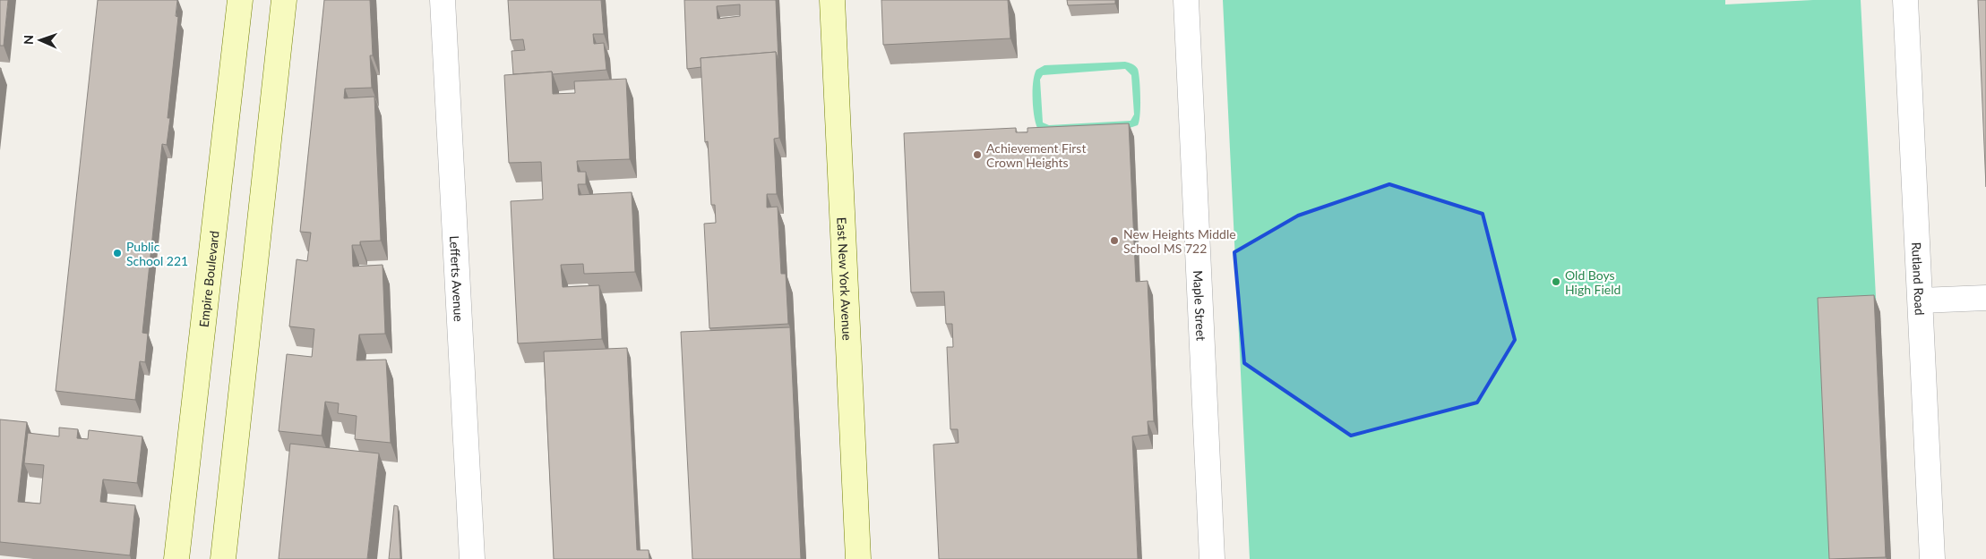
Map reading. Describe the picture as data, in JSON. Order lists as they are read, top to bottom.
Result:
{
  "streets": {
    "main road": ["Empire Boulevard", "East New York Avenue"],
    "street": ["Lefferts Avenue", "Rutland Road", "Maple Street"]
  },
  "places": [
    "Achievement First Crown Heights",
    "New Heights Middle School MS 722",
    "Public School 221",
    "Old Boys High Field"
  ],
  "north": "left"
}
